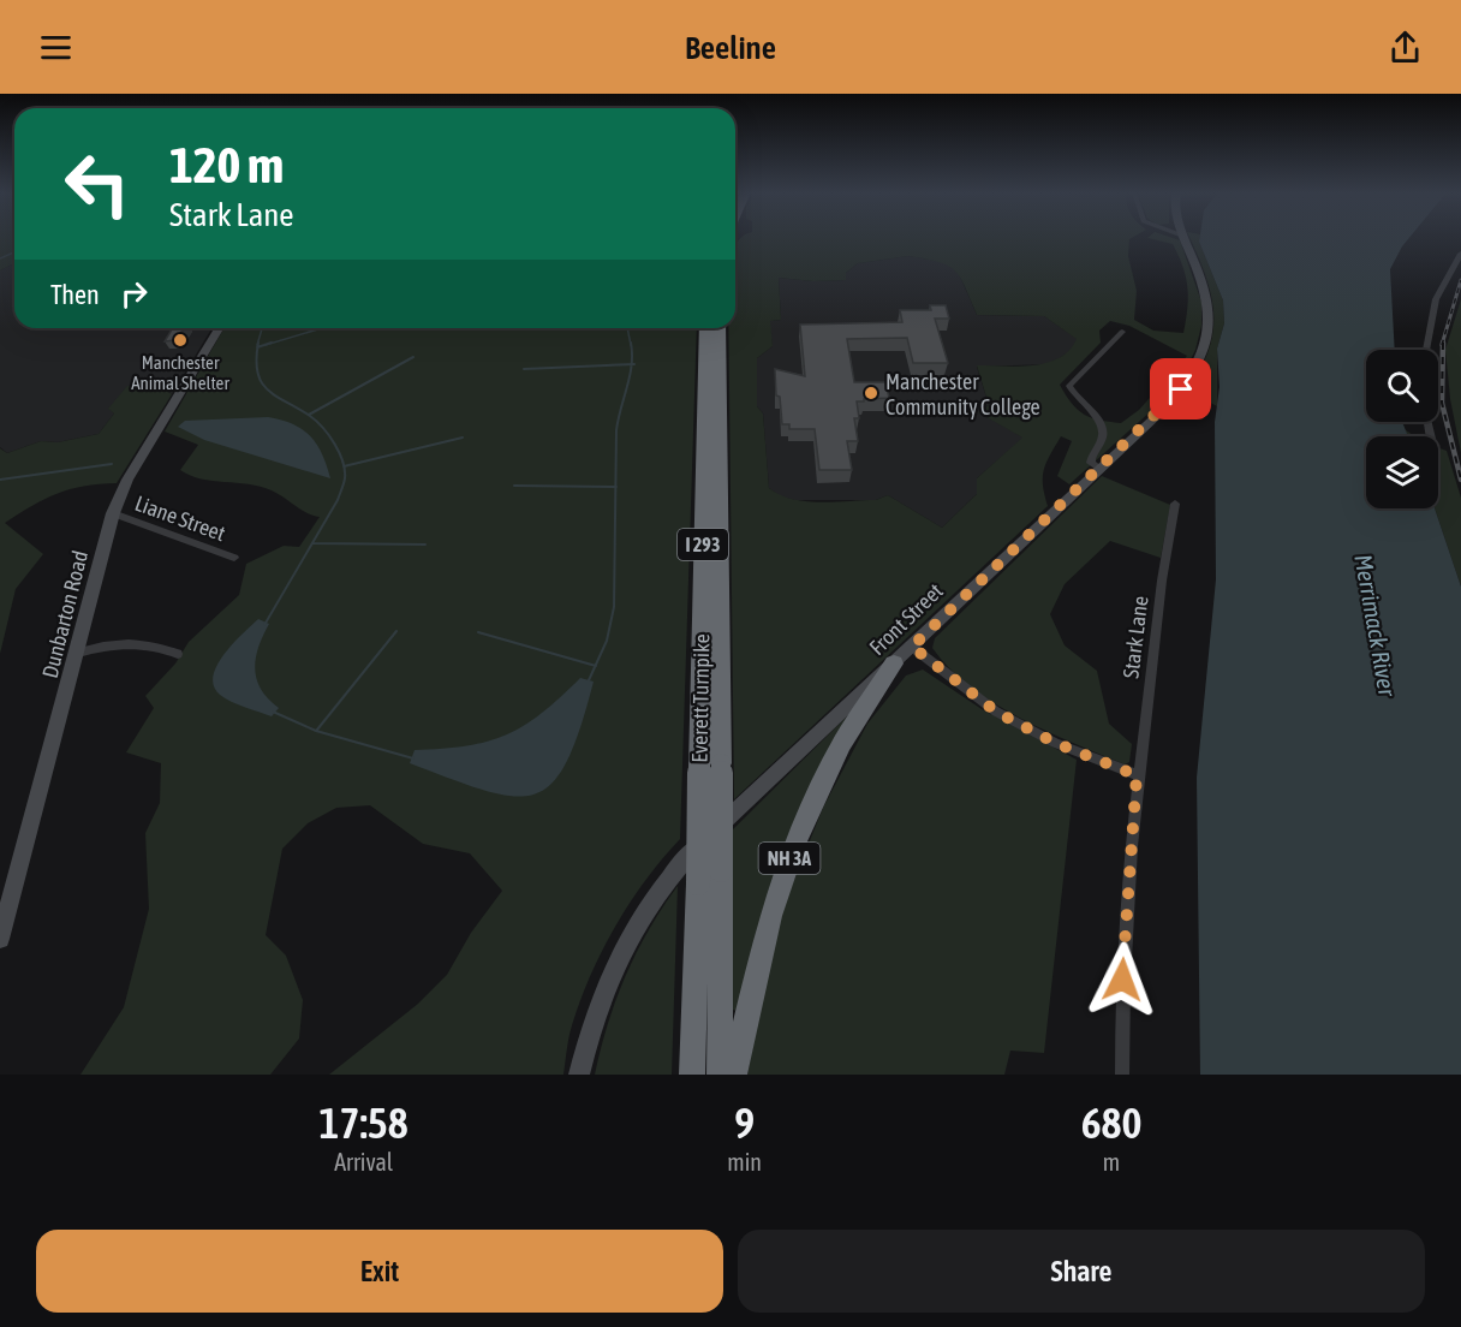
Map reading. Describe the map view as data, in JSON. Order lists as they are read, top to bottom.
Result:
{
  "streets": {
    "highway": ["I 293", "Everett Turnpike", "NH 3A"],
    "main road": ["Dunbarton Road", "Front Street"],
    "street": ["Liane Street", "Stark Lane"]
  },
  "crossings": [
    ["Liane Street", "Dunbarton Road"],
    ["Front Street", "NH 3A"]
  ],
  "water": ["Merrimack River"],
  "places": ["Manchester Animal Shelter", "Manchester Community College"],
  "page": {
    "header": "Beeline",
    "turn": ["120 m", "Stark Lane"],
    "then": "Then",
    "eta": [
      "17:58",
      "Arrival",
      "9",
      "min",
      "680",
      "m"
    ],
    "buttons": ["Exit", "Share"]
  }
}
